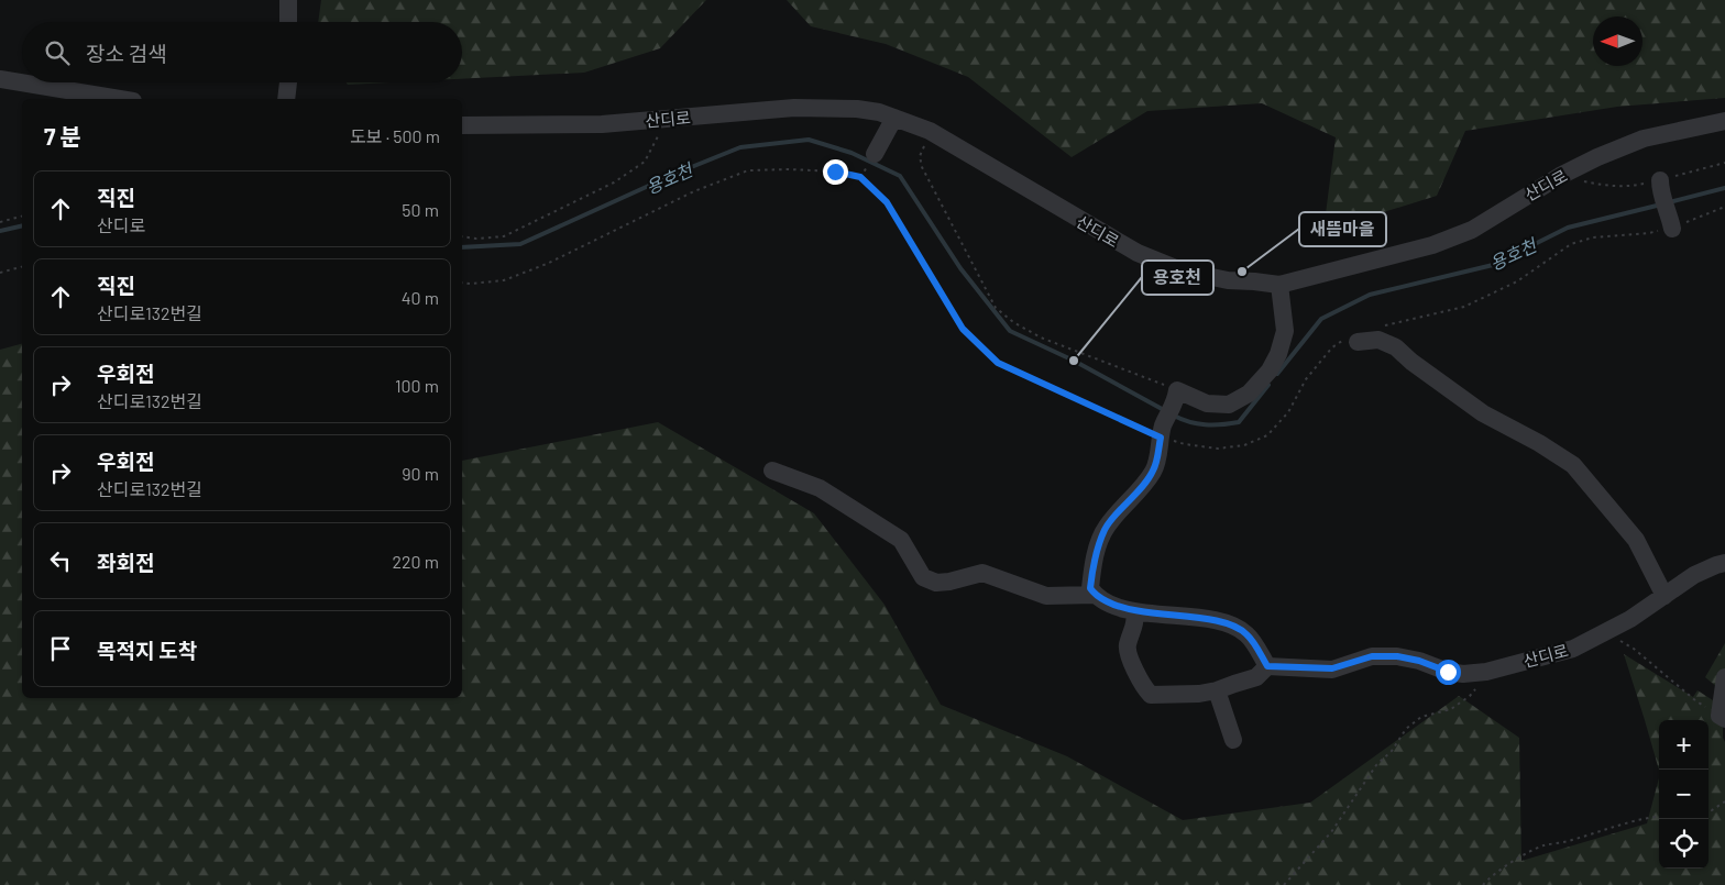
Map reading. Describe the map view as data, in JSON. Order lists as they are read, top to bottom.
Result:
{
  "streets": {
    "street": ["산디로"]
  },
  "water": ["용호천"],
  "places": ["새뜸마을", "용호천"],
  "north": "left",
  "page": {
    "search": "장소 검색",
    "heading": ["7 분", "도보 · 500 m"],
    "list": [
      ["직진", "산디로", "50 m"],
      ["직진", "산디로132번길", "40 m"],
      ["우회전", "산디로132번길", "100 m"],
      ["우회전", "산디로132번길", "90 m"],
      ["좌회전", "220 m"],
      "목적지 도착"
    ],
    "map_buttons": ["+", "−"]
  }
}
